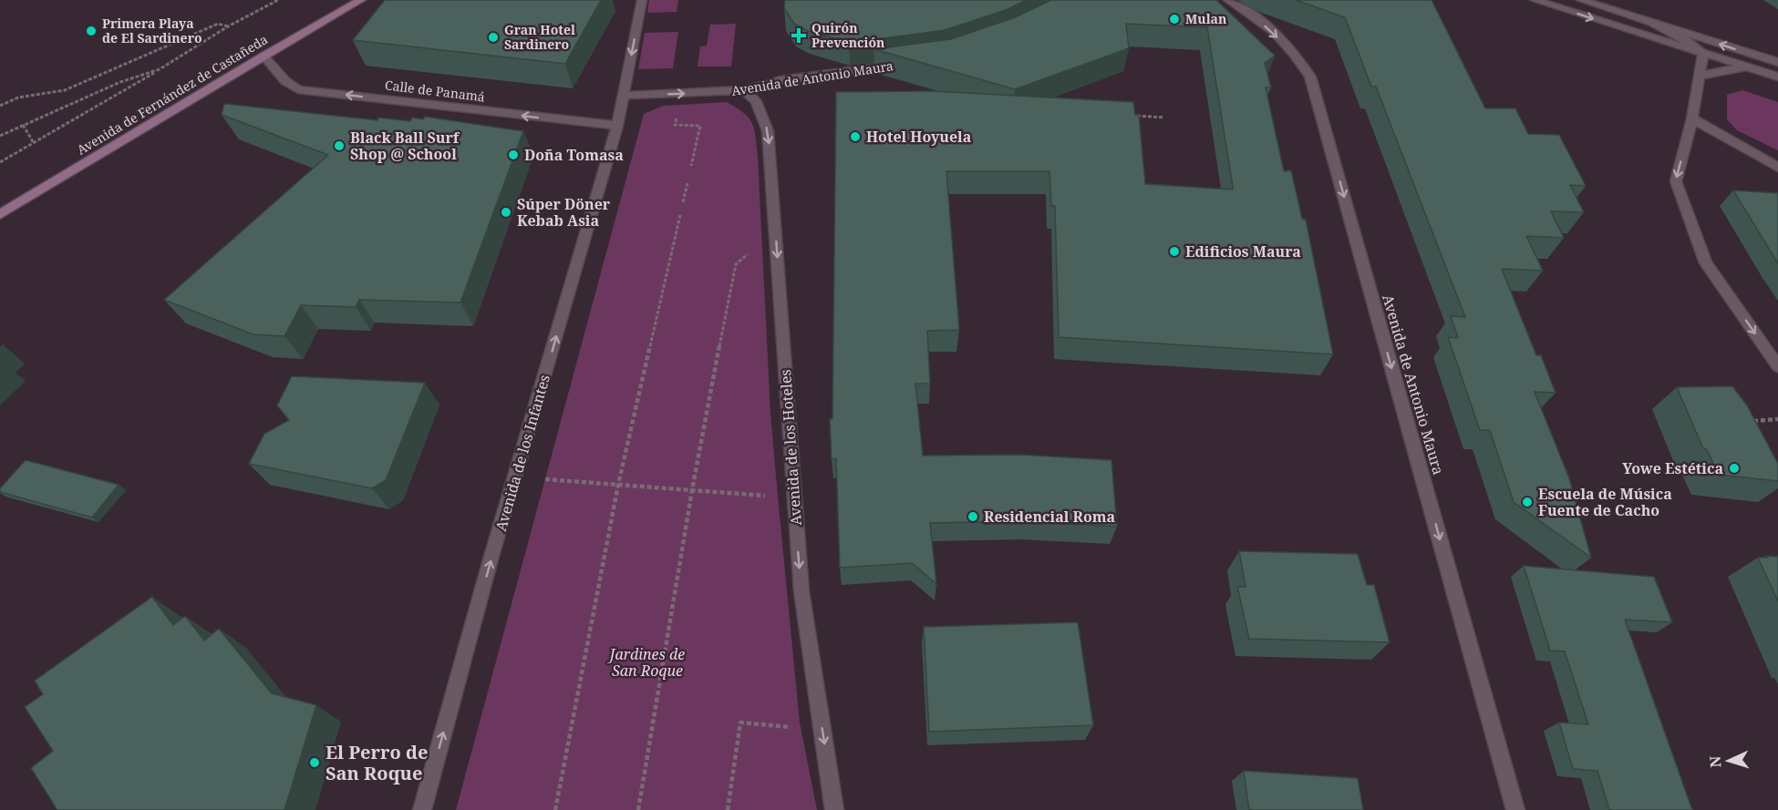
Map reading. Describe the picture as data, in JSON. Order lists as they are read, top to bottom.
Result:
{
  "streets": {
    "main road": ["Avenida de Fernández de Castañeda"],
    "street": [
      "Avenida de Antonio Maura",
      "Calle de Panamá",
      "Avenida de los Hoteles",
      "Avenida de los Infantes"
    ]
  },
  "crossings": [
    ["Avenida de Antonio Maura", "Avenida de los Hoteles"],
    ["Avenida de Antonio Maura", "Avenida de los Infantes"],
    ["Calle de Panamá", "Avenida de Fernández de Castañeda"],
    ["Calle de Panamá", "Avenida de los Infantes"]
  ],
  "one_way": ["Avenida de Antonio Maura", "Calle de Panamá", "Avenida de los Hoteles"],
  "parks": ["Jardines de San Roque"],
  "places": {
    "other": [
      "Mulan",
      "Primera Playa de El Sardinero",
      "Gran Hotel Sardinero",
      "Hotel Hoyuela",
      "Black Ball Surf Shop @ School",
      "Doña Tomasa",
      "Súper Döner Kebab Asia",
      "Edificios Maura",
      "Yowe Estética",
      "Escuela de Música Fuente de Cacho",
      "Residencial Roma",
      "El Perro de San Roque"
    ],
    "health": ["Quirón Prevención"]
  },
  "north": "left"
}
